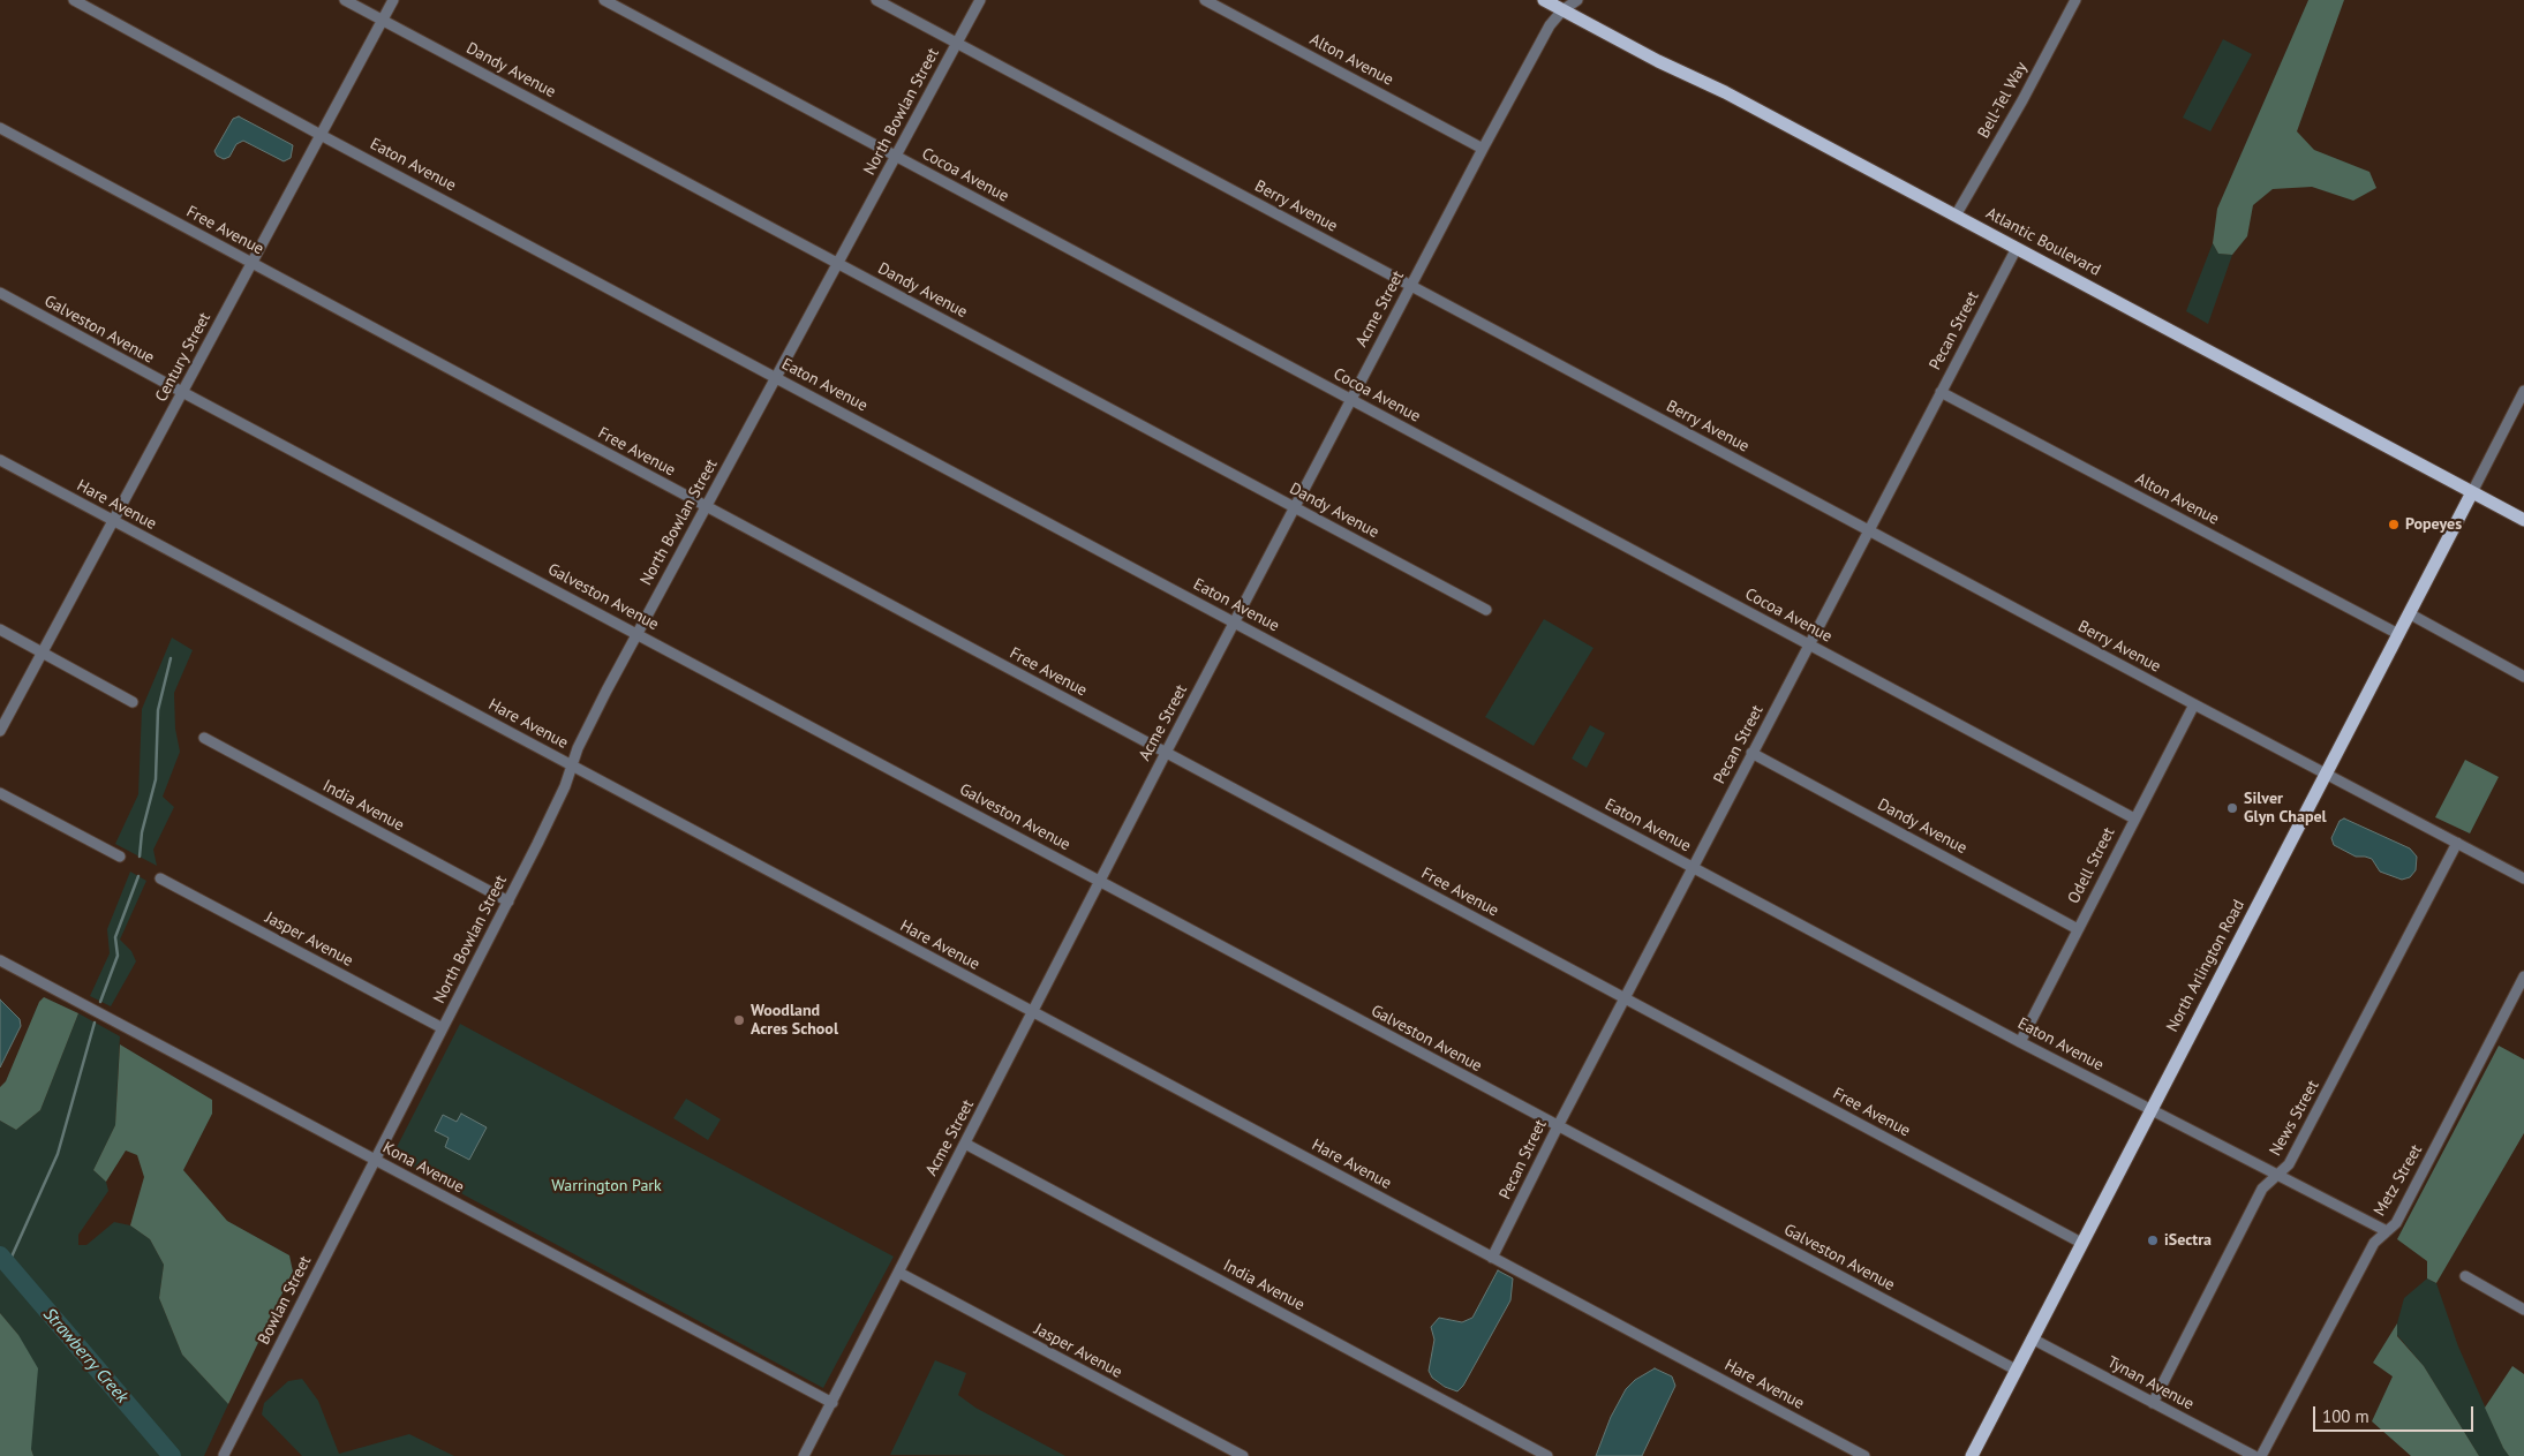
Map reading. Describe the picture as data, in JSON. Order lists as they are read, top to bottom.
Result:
{
  "streets": {
    "main road": ["Atlantic Boulevard", "North Arlington Road"],
    "street": [
      "Alton Avenue",
      "Dandy Avenue",
      "Bell-Tel Way",
      "North Bowlan Street",
      "Eaton Avenue",
      "Cocoa Avenue",
      "Berry Avenue",
      "Free Avenue",
      "Acme Street",
      "Galveston Avenue",
      "Pecan Street",
      "Century Street",
      "Hare Avenue",
      "India Avenue",
      "Odell Street",
      "Jasper Avenue",
      "News Street",
      "Kona Avenue",
      "Metz Street",
      "Bowlan Street",
      "Tynan Avenue"
    ]
  },
  "crossings": [
    ["Alton Avenue", "Acme Street"],
    ["Alton Avenue", "Pecan Street"],
    ["Alton Avenue", "North Arlington Road"],
    ["Dandy Avenue", "North Bowlan Street"],
    ["Dandy Avenue", "Acme Street"],
    ["Dandy Avenue", "Pecan Street"],
    ["Dandy Avenue", "Century Street"],
    ["Dandy Avenue", "Odell Street"],
    ["Bell-Tel Way", "Atlantic Boulevard"],
    ["North Bowlan Street", "Eaton Avenue"],
    ["North Bowlan Street", "Cocoa Avenue"],
    ["North Bowlan Street", "Berry Avenue"],
    ["North Bowlan Street", "Free Avenue"],
    ["North Bowlan Street", "Galveston Avenue"],
    ["North Bowlan Street", "Hare Avenue"],
    ["North Bowlan Street", "India Avenue"],
    ["North Bowlan Street", "Jasper Avenue"],
    ["North Bowlan Street", "Kona Avenue"],
    ["North Bowlan Street", "Bowlan Street"],
    ["Eaton Avenue", "Acme Street"],
    ["Eaton Avenue", "Pecan Street"],
    ["Eaton Avenue", "Century Street"],
    ["Eaton Avenue", "Odell Street"],
    ["Eaton Avenue", "North Arlington Road"],
    ["Eaton Avenue", "News Street"],
    ["Eaton Avenue", "Metz Street"],
    ["Cocoa Avenue", "Acme Street"],
    ["Cocoa Avenue", "Pecan Street"],
    ["Cocoa Avenue", "Odell Street"],
    ["Berry Avenue", "Acme Street"],
    ["Berry Avenue", "Pecan Street"],
    ["Berry Avenue", "Odell Street"],
    ["Berry Avenue", "North Arlington Road"],
    ["Berry Avenue", "News Street"],
    ["Free Avenue", "Acme Street"],
    ["Free Avenue", "Pecan Street"],
    ["Free Avenue", "Century Street"],
    ["Free Avenue", "North Arlington Road"],
    ["Atlantic Boulevard", "Acme Street"],
    ["Atlantic Boulevard", "Pecan Street"],
    ["Atlantic Boulevard", "North Arlington Road"],
    ["Acme Street", "Galveston Avenue"],
    ["Acme Street", "Hare Avenue"],
    ["Acme Street", "India Avenue"],
    ["Acme Street", "Jasper Avenue"],
    ["Acme Street", "Kona Avenue"],
    ["Galveston Avenue", "Pecan Street"],
    ["Galveston Avenue", "Century Street"],
    ["Galveston Avenue", "North Arlington Road"],
    ["Pecan Street", "Hare Avenue"],
    ["Century Street", "Hare Avenue"],
    ["North Arlington Road", "Tynan Avenue"],
    ["News Street", "Tynan Avenue"],
    ["Kona Avenue", "Bowlan Street"]
  ],
  "water": ["Strawberry Creek"],
  "parks": ["Warrington Park"],
  "places": [
    "Popeyes",
    "Silver Glyn Chapel",
    "Woodland Acres School",
    "iSectra"
  ],
  "scale_bar": "100 m"
}
